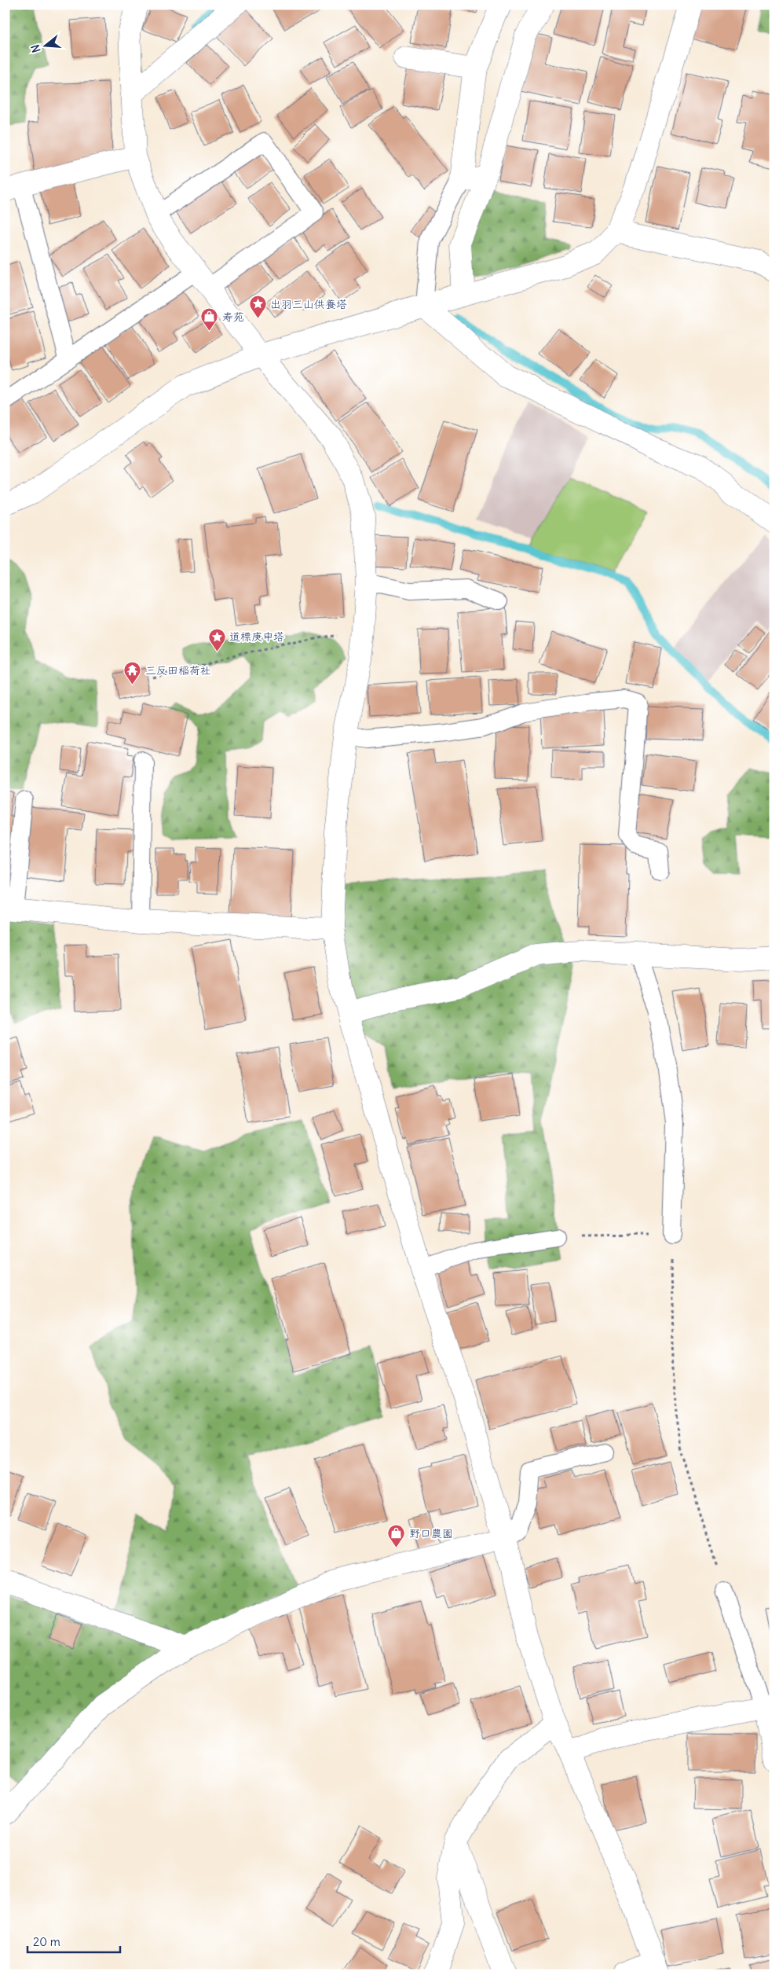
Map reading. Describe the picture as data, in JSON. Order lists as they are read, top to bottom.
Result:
{
  "places": {
    "place": ["出羽三山供養塔", "道標庚申塔"],
    "shop": ["寿苑", "野口農園"],
    "temple": ["三反田稲荷社"]
  },
  "scale_bar": "20 m",
  "north": "left"
}
